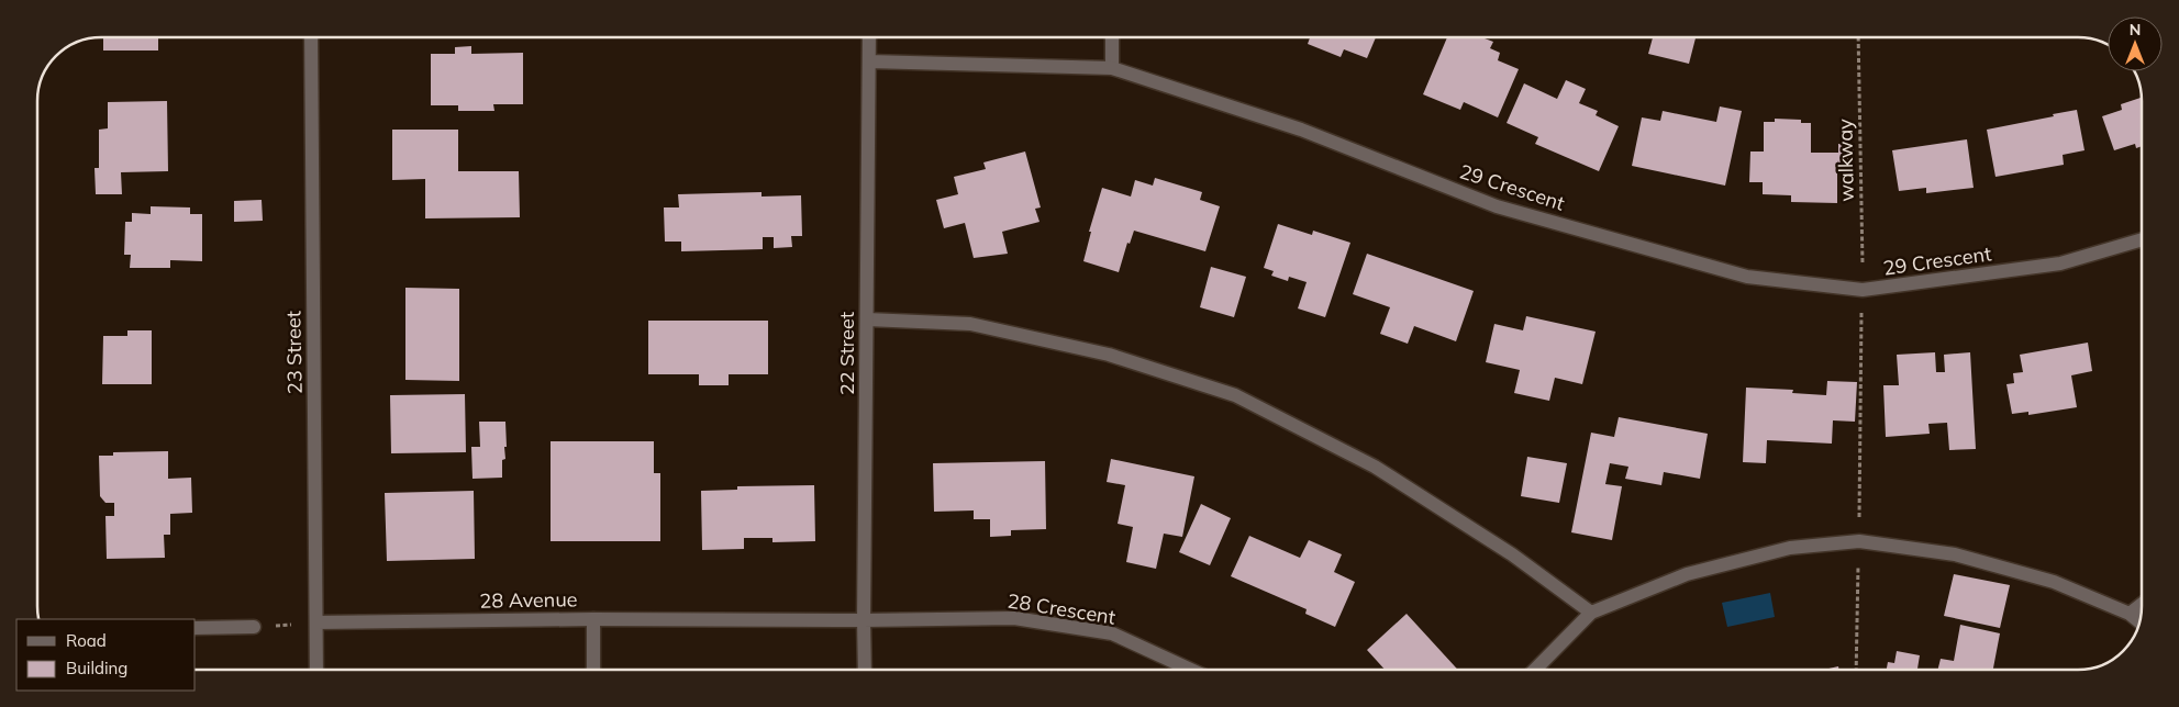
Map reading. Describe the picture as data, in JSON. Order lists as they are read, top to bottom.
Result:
{
  "streets": {
    "street": [
      "29 Crescent",
      "23 Street",
      "22 Street",
      "28 Avenue",
      "28 Crescent"
    ],
    "path": ["walkway"]
  },
  "crossings": [
    ["walkway", "29 Crescent"],
    ["29 Crescent", "22 Street"],
    ["23 Street", "28 Avenue"],
    ["22 Street", "28 Avenue"],
    ["22 Street", "28 Crescent"],
    ["28 Avenue", "28 Crescent"]
  ],
  "legend": ["Road", "Building"],
  "north": "top"
}
